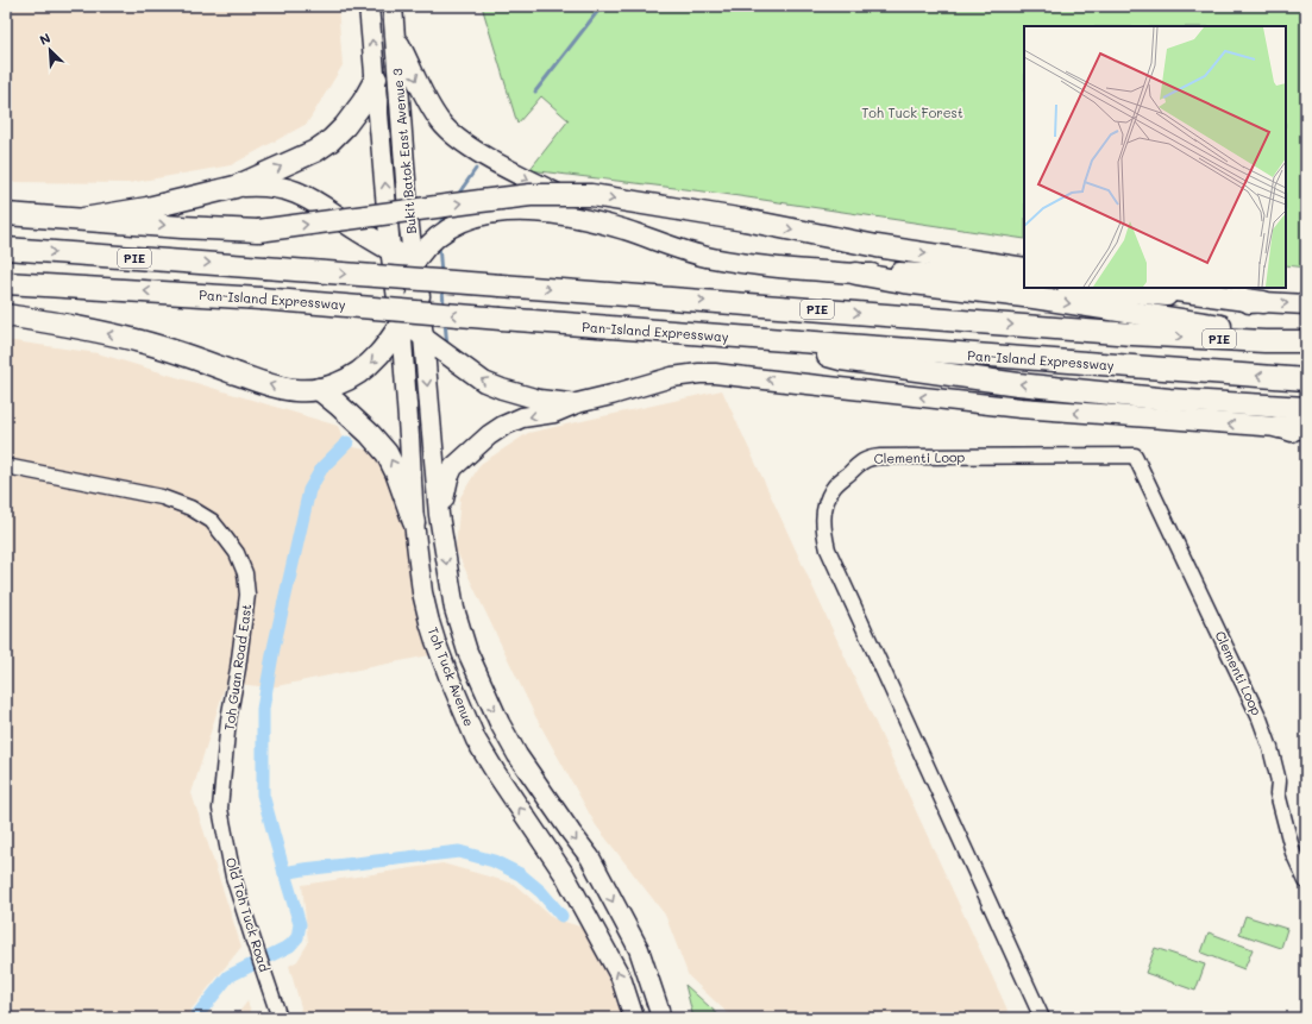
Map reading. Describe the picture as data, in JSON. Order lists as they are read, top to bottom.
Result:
{
  "streets": {
    "highway": ["PIE", "Pan-Island Expressway"],
    "main road": ["Bukit Batok East Avenue 3", "Toh Tuck Avenue"],
    "street": ["Clementi Loop", "Toh Guan Road East", "Old Toh Tuck Road"]
  },
  "crossings": [
    ["Bukit Batok East Avenue 3", "Toh Tuck Avenue"],
    ["Toh Guan Road East", "Old Toh Tuck Road"]
  ],
  "parks": ["Toh Tuck Forest"],
  "north": "top left"
}
